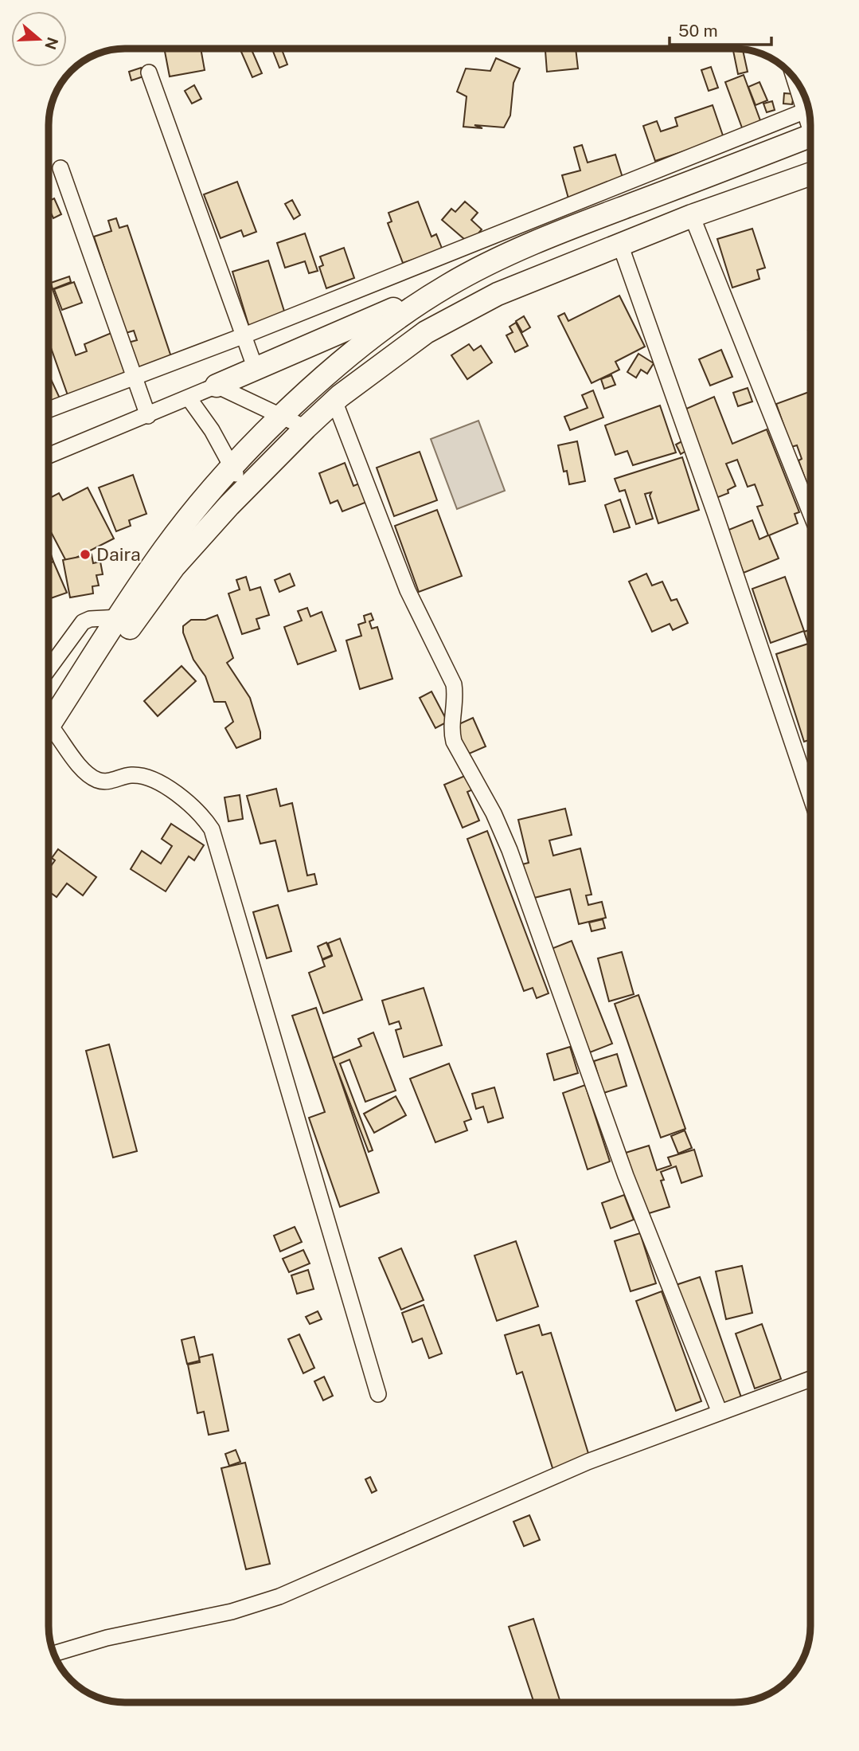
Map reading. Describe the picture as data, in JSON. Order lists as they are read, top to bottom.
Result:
{
  "places": ["Daira"],
  "scale_bar": "50 m",
  "north": "right"
}
